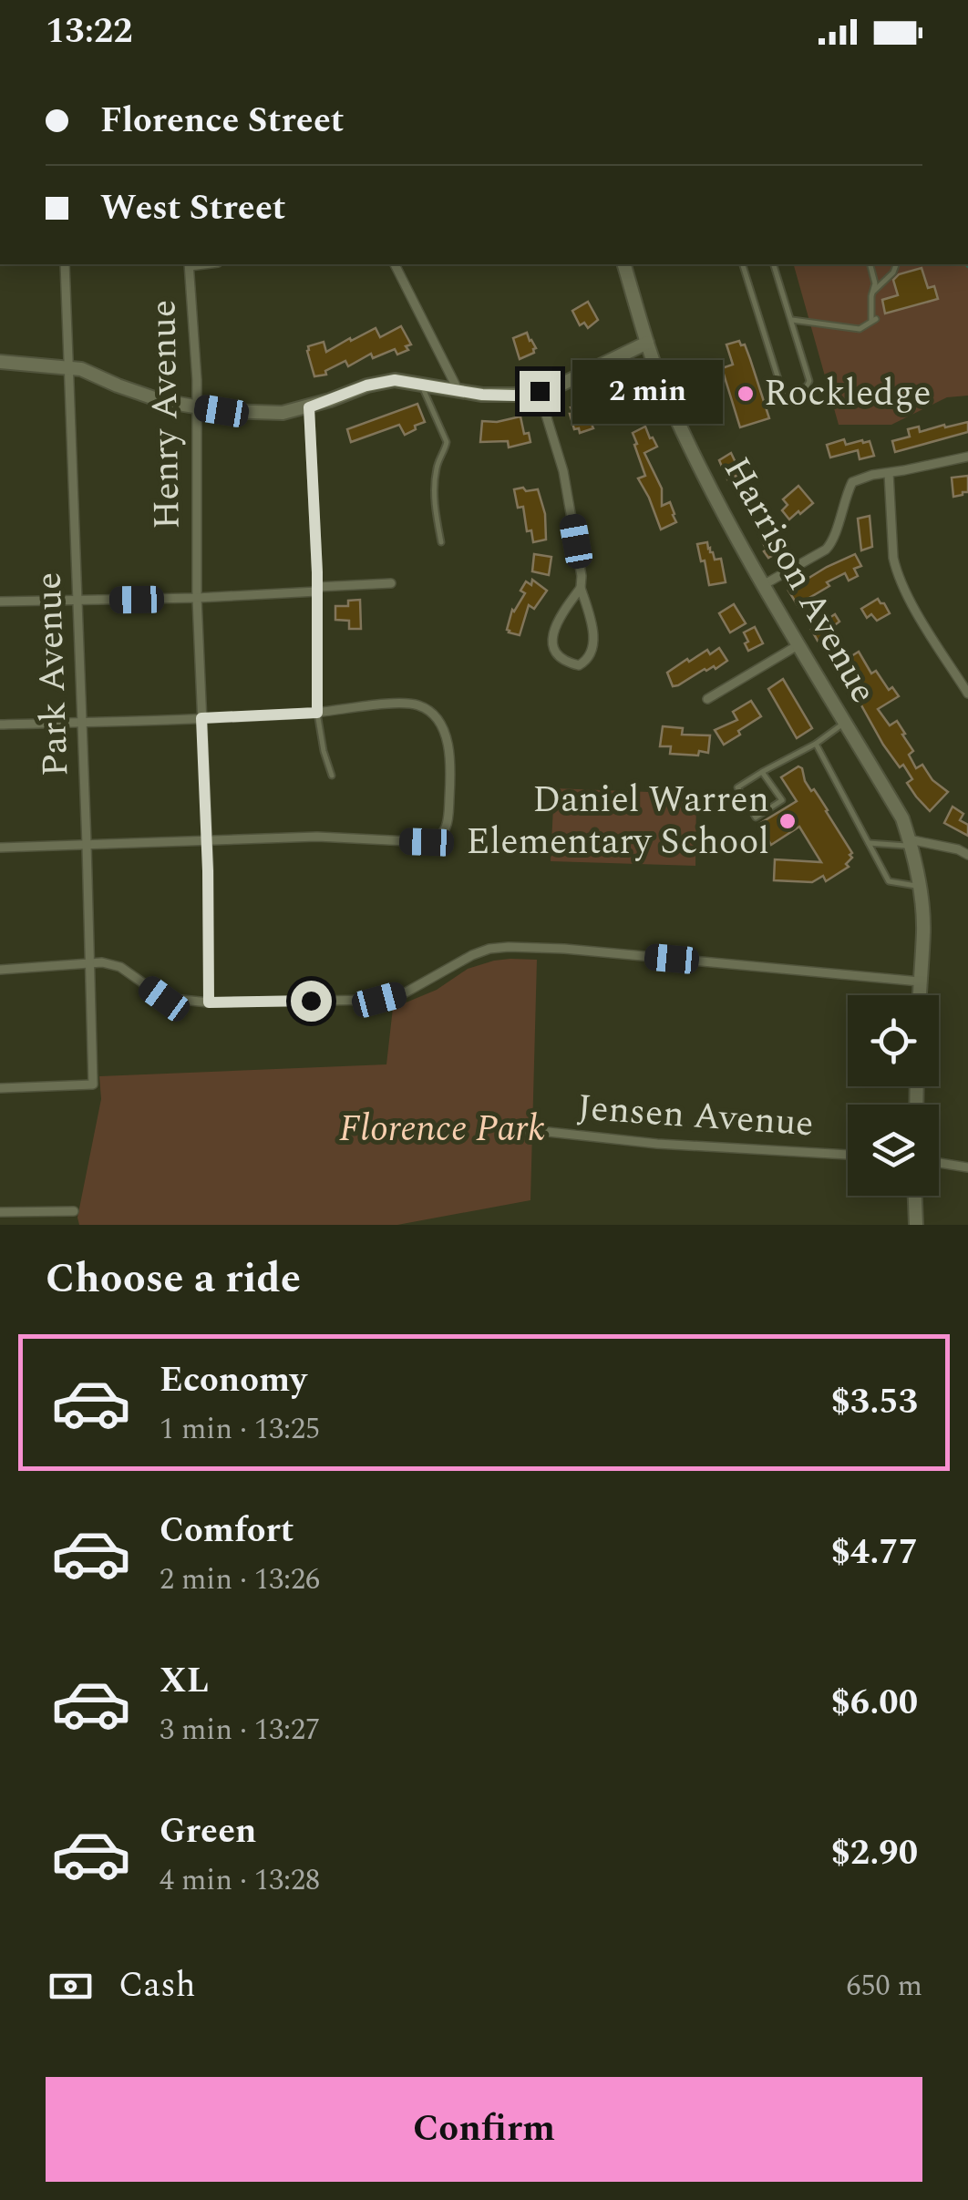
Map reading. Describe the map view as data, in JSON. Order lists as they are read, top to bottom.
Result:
{
  "streets": {
    "main road": ["Harrison Avenue"],
    "street": ["Henry Avenue", "Park Avenue", "Jensen Avenue"]
  },
  "parks": ["Florence Park"],
  "places": ["Rockledge", "Daniel Warren Elementary School"],
  "page": {
    "status": "13:22",
    "banner": ["Florence Street", "West Street"],
    "bubble": "2 min",
    "heading": "Choose a ride",
    "list": [
      {
        "name": "Economy",
        "note": "1 min · 13:25",
        "value": "$3.53"
      },
      {
        "name": "Comfort",
        "note": "2 min · 13:26",
        "value": "$4.77"
      },
      {
        "name": "XL",
        "note": "3 min · 13:27",
        "value": "$6.00"
      },
      {
        "name": "Green",
        "note": "4 min · 13:28",
        "value": "$2.90"
      }
    ],
    "pay": ["Cash", "650 m"],
    "buttons": "Confirm"
  }
}
